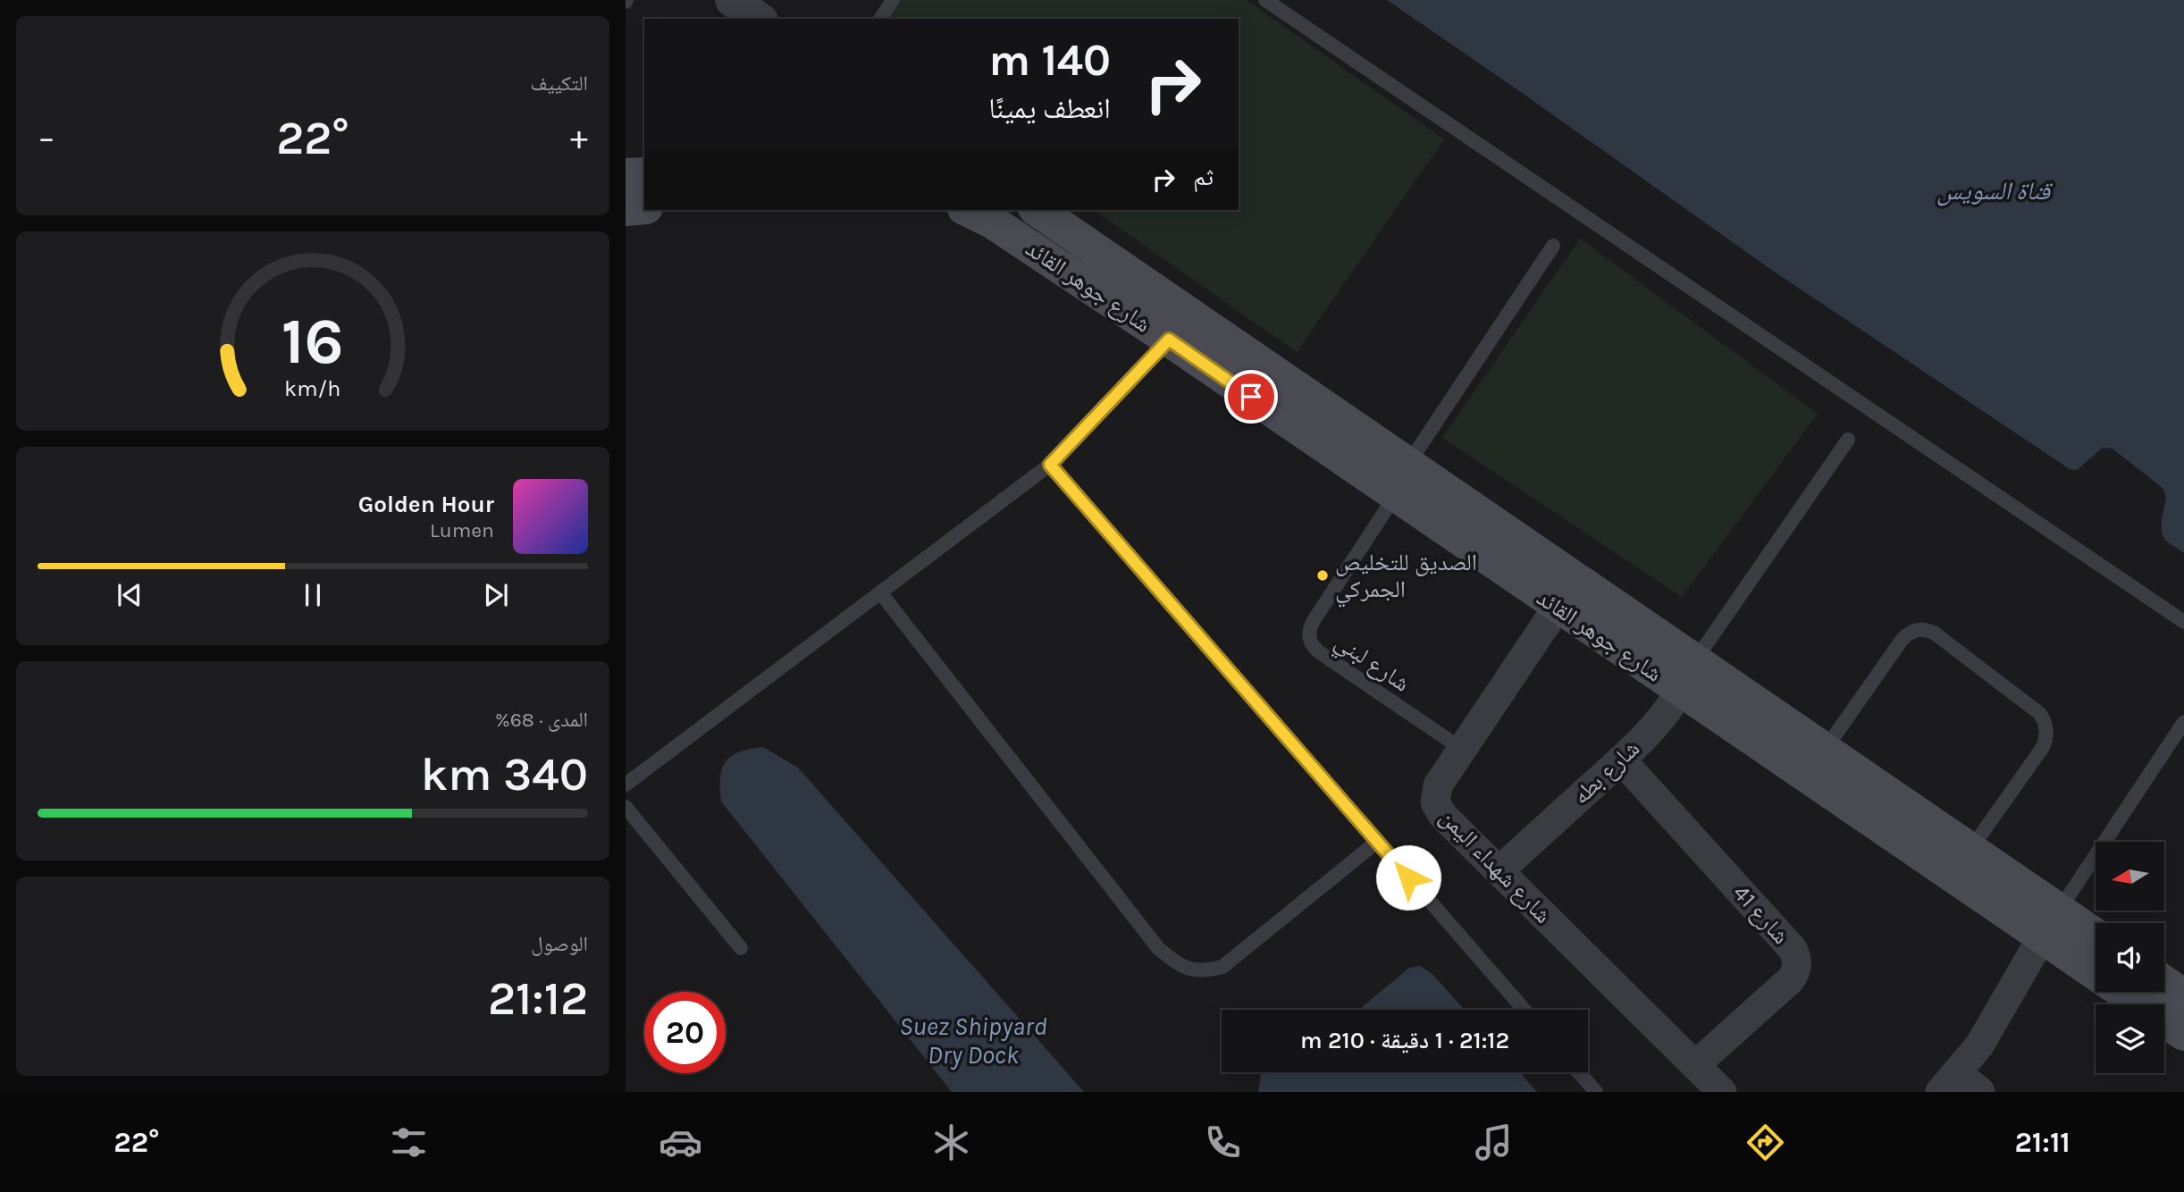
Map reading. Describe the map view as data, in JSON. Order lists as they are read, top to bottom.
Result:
{
  "streets": {
    "main road": ["شارع جوهر القائد"],
    "street": ["شارع بطه", "شارع شهداء اليمن", "شارع 41"],
    "lane": ["شارع لبني"]
  },
  "crossings": [
    ["شارع جوهر القائد", "شارع لبني"],
    ["شارع جوهر القائد", "شارع بطه"],
    ["شارع جوهر القائد", "شارع شهداء اليمن"],
    ["شارع لبني", "شارع شهداء اليمن"],
    ["شارع بطه", "شارع شهداء اليمن"],
    ["شارع بطه", "شارع 41"],
    ["شارع شهداء اليمن", "شارع 41"]
  ],
  "water": ["قناة السويس", "Suez Shipyard Dry Dock"],
  "places": ["الصديق للتخليص الجمركي"],
  "north": "left",
  "page": {
    "tile": [
      "التكييف",
      ["المدى · 68%", "340 km"],
      ["الوصول", "21:12"]
    ],
    "turn": ["140 m", "انعطف يمينًا"],
    "heat": ["−", "22°", "+"],
    "then": "ثم",
    "song": ["Golden Hour", "Lumen"],
    "limit": "20",
    "trip": "21:12 · 1 دقيقة · 210 m",
    "tabs": ["21:11", "22°"],
    "gauge": ["16", "km/h"]
  }
}
